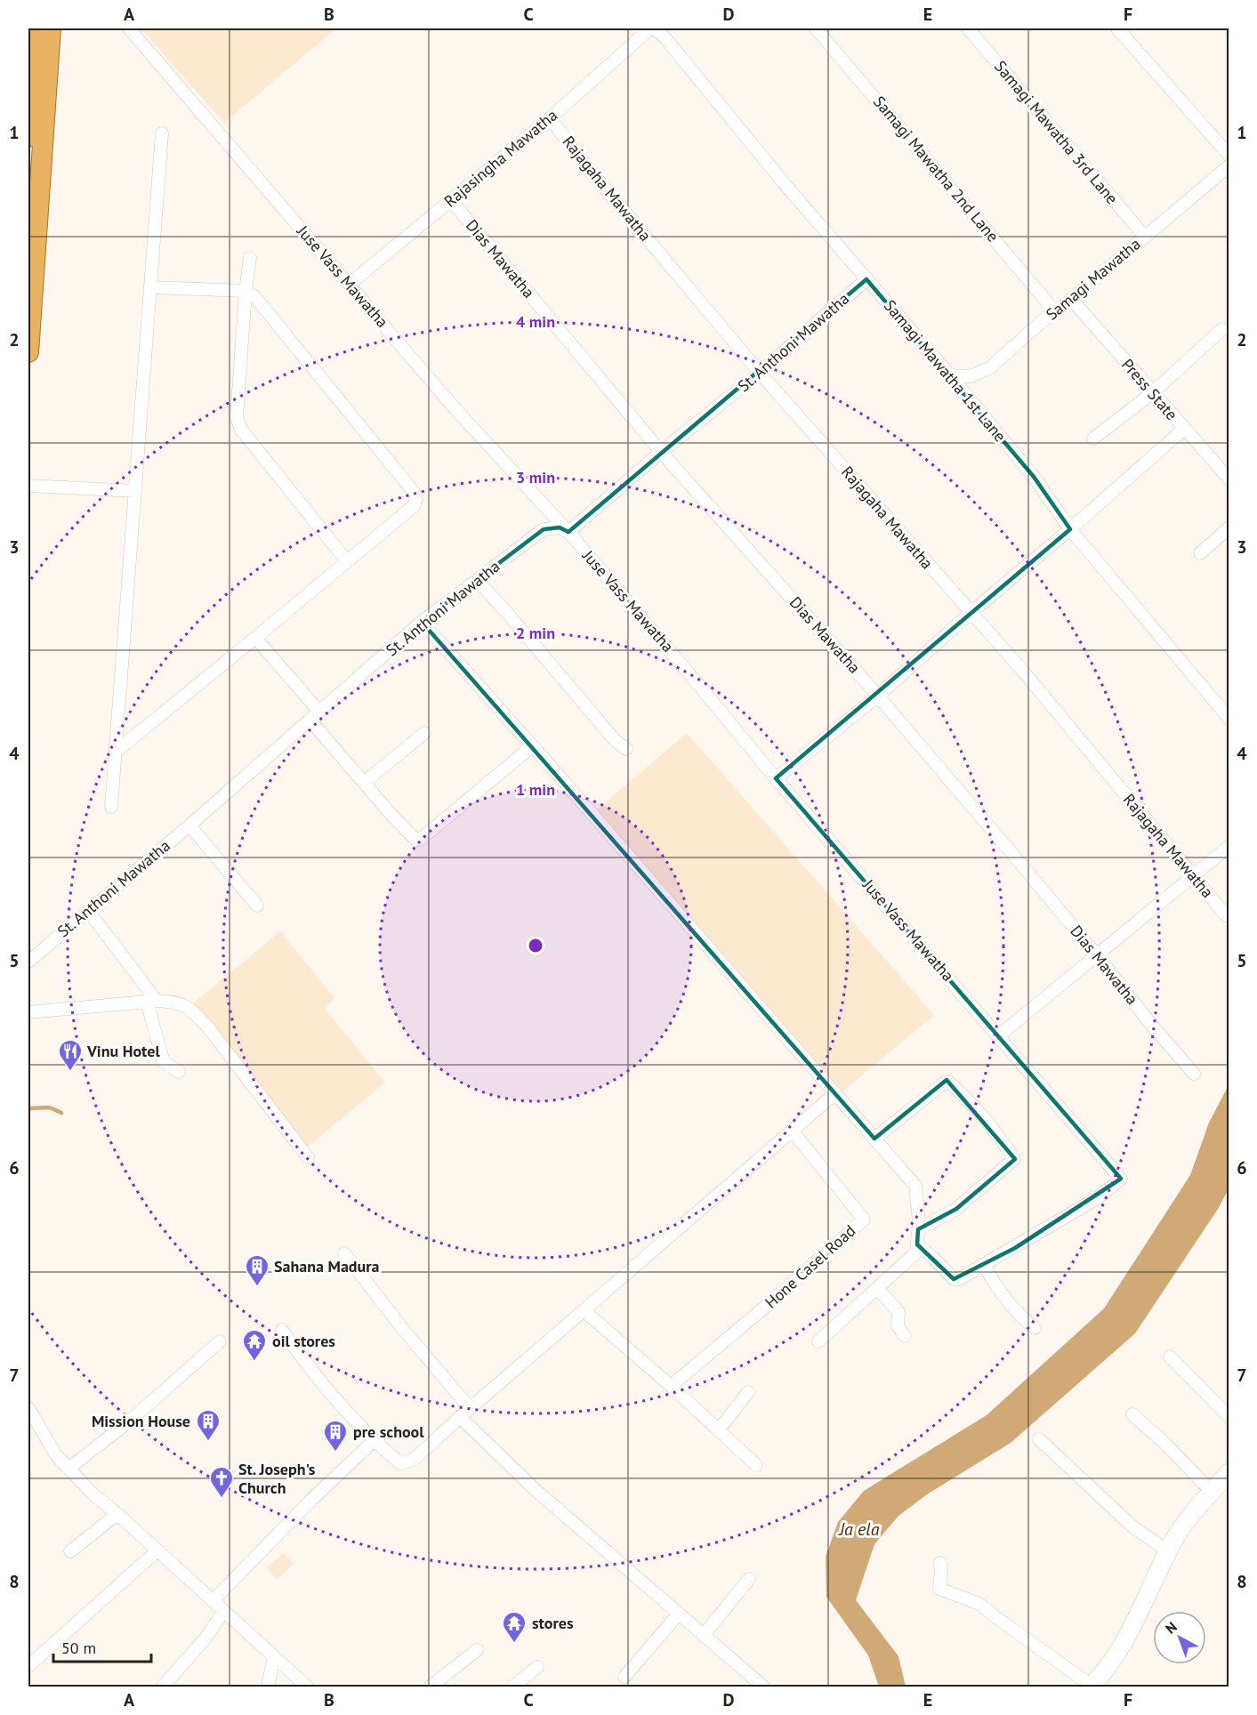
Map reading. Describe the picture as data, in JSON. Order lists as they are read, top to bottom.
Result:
{
  "streets": {
    "street": [
      "Samagi Mawatha 3rd Lane",
      "Rajasingha Mawatha",
      "Samagi Mawatha 2nd Lane",
      "Rajagaha Mawatha",
      "Dias Mawatha",
      "Juse Vass Mawatha",
      "Samagi Mawatha",
      "St. Anthoni Mawatha",
      "Samagi Mawatha 1st Lane",
      "Press State",
      "Hone Casel Road"
    ]
  },
  "crossings": [
    ["Samagi Mawatha 3rd Lane", "Samagi Mawatha"],
    ["Rajasingha Mawatha", "Rajagaha Mawatha"],
    ["Rajasingha Mawatha", "Dias Mawatha"],
    ["Rajasingha Mawatha", "Juse Vass Mawatha"],
    ["Rajasingha Mawatha", "Samagi Mawatha 1st Lane"],
    ["Samagi Mawatha 2nd Lane", "Samagi Mawatha"],
    ["Rajagaha Mawatha", "St. Anthoni Mawatha"],
    ["Dias Mawatha", "St. Anthoni Mawatha"],
    ["Juse Vass Mawatha", "St. Anthoni Mawatha"],
    ["Samagi Mawatha", "Samagi Mawatha 1st Lane"],
    ["Samagi Mawatha", "Press State"],
    ["St. Anthoni Mawatha", "Samagi Mawatha 1st Lane"]
  ],
  "water": ["Ja ela"],
  "places": {
    "restaurant": ["Vinu Hotel"],
    "building": ["Sahana Madura", "Mission House", "pre school"],
    "temple": ["oil stores", "stores"],
    "church": ["St. Joseph's Church"]
  },
  "scale_bar": "50 m",
  "north": "top left",
  "grid": {
    "columns": [
      "A",
      "B",
      "C",
      "D",
      "E",
      "F"
    ],
    "rows": [
      "1",
      "2",
      "3",
      "4",
      "5",
      "6",
      "7",
      "8"
    ]
  },
  "rings": [
    "4 min",
    "3 min",
    "2 min",
    "1 min"
  ]
}
